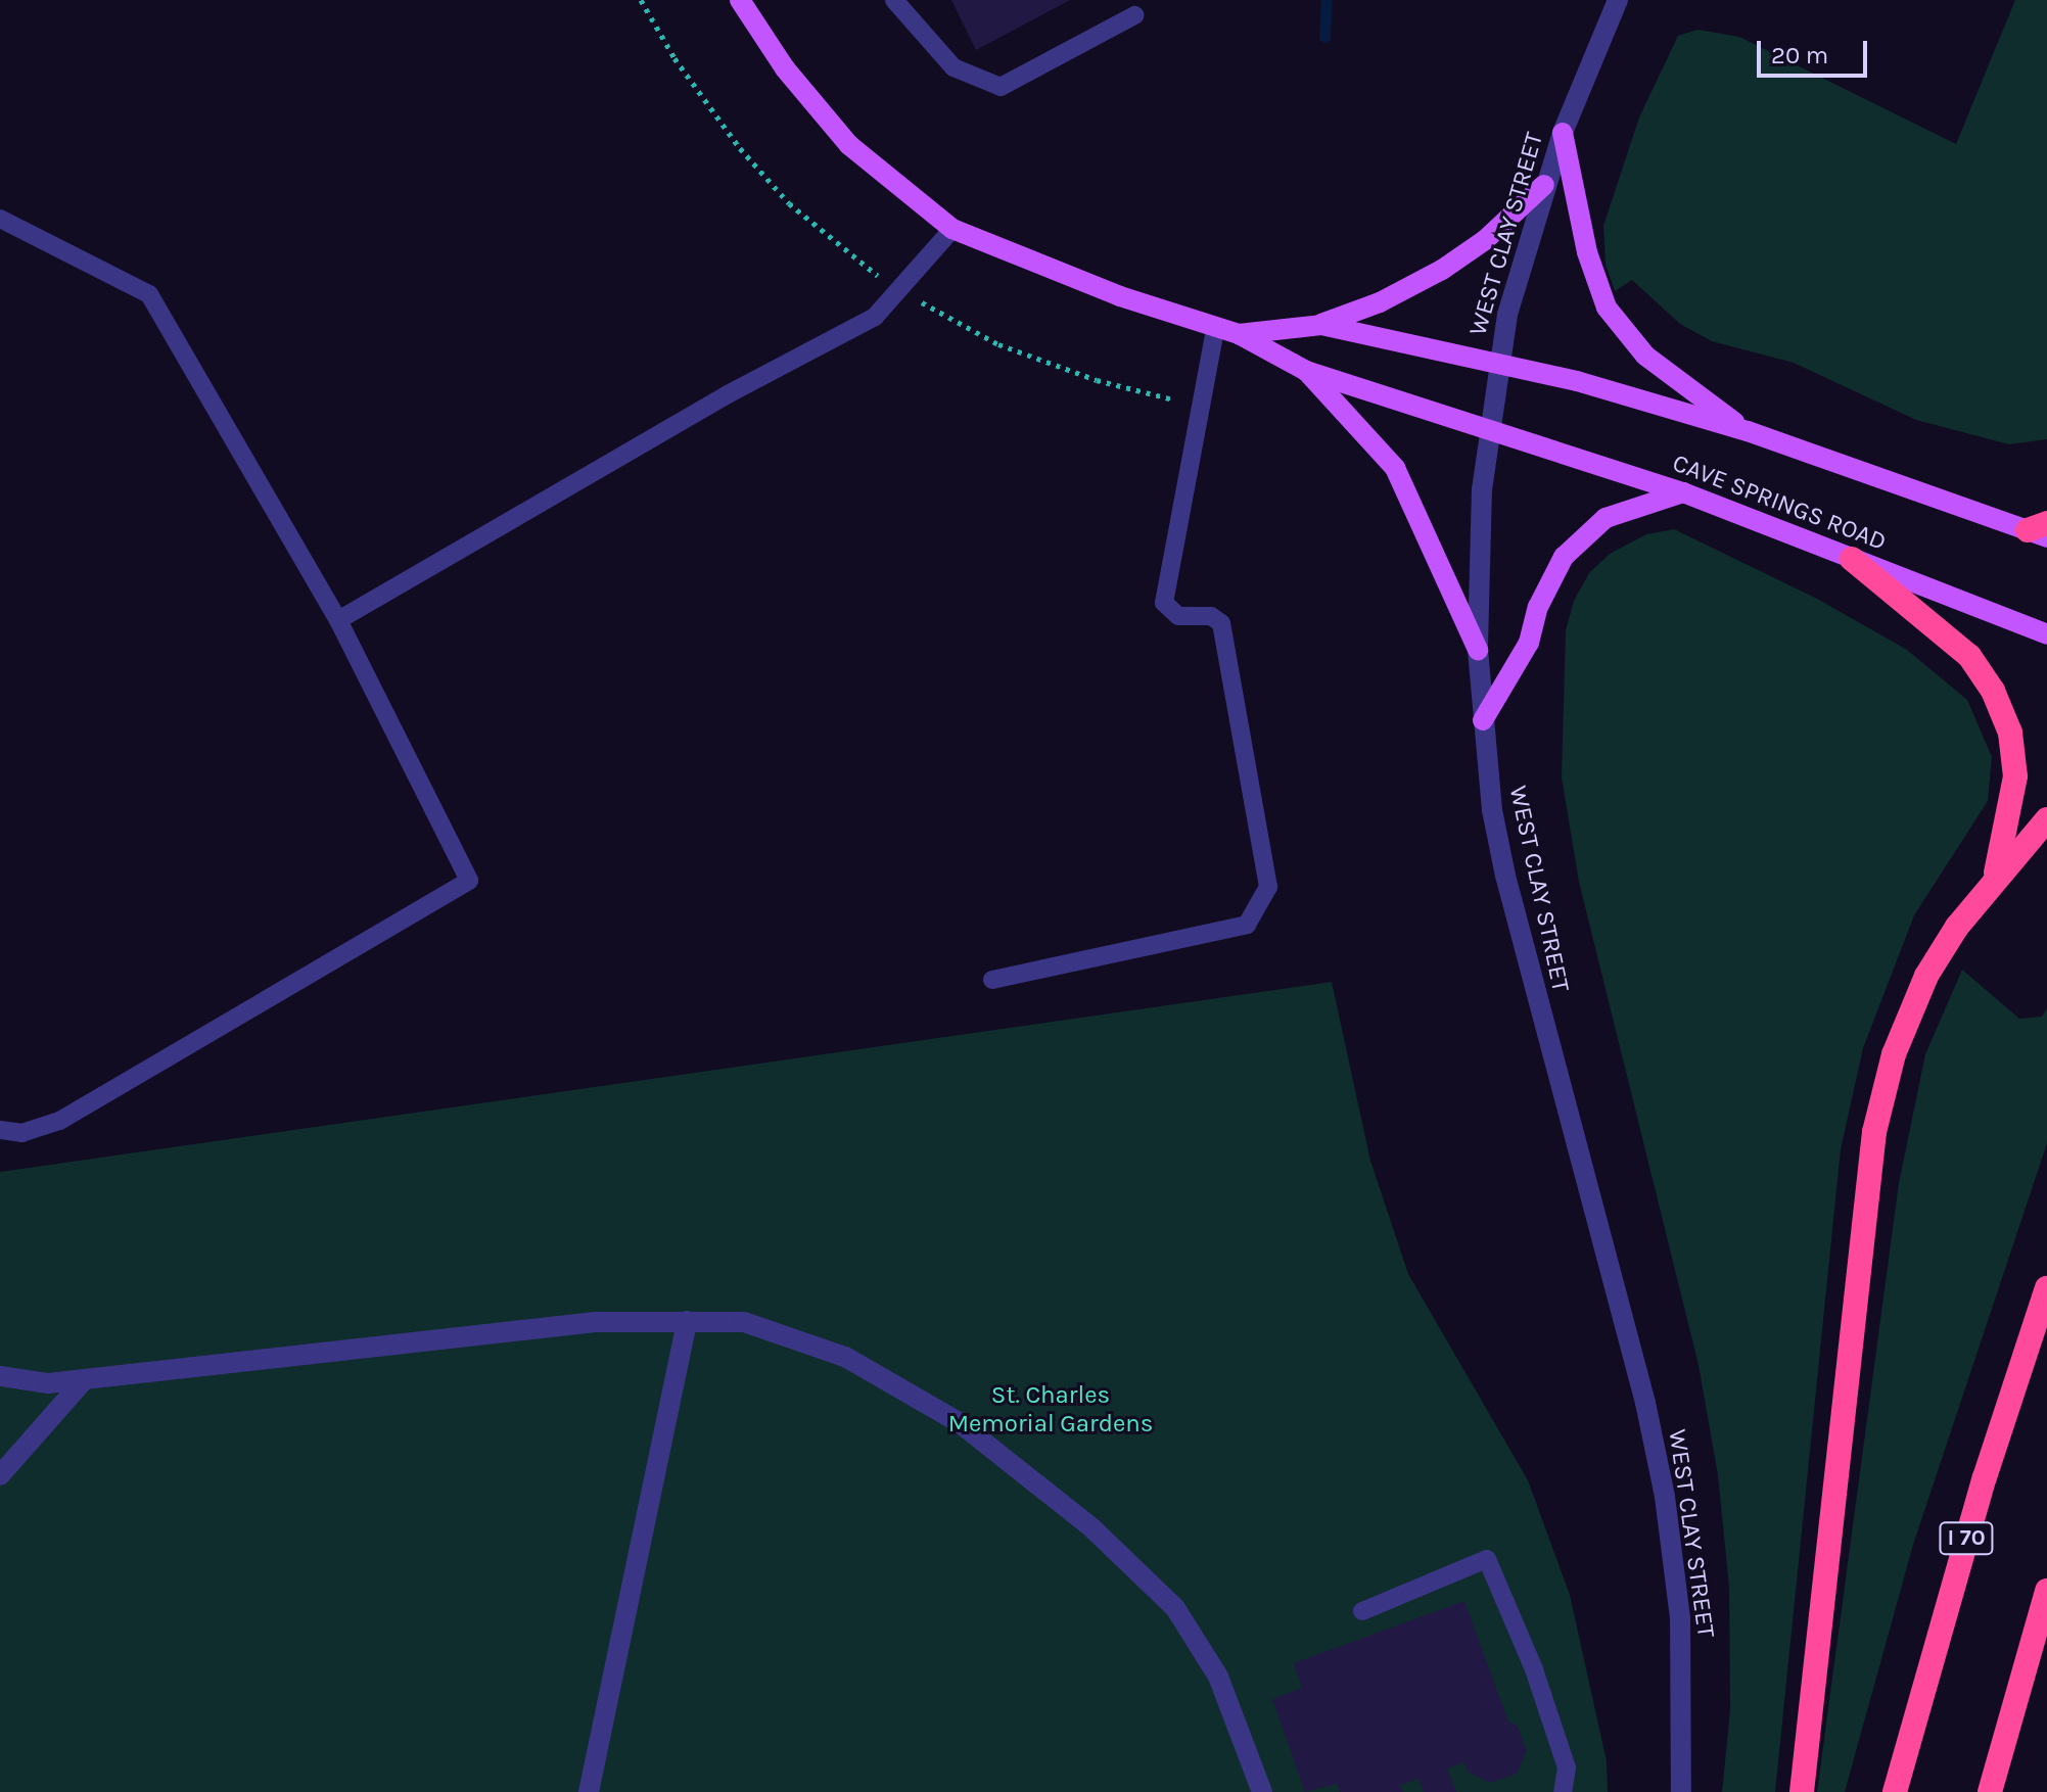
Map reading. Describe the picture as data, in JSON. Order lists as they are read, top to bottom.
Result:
{
  "streets": {
    "highway": ["I 70"],
    "main road": ["CAVE SPRINGS ROAD"],
    "street": ["WEST CLAY STREET"]
  },
  "crossings": [
    ["WEST CLAY STREET", "CAVE SPRINGS ROAD"]
  ],
  "parks": ["St. Charles Memorial Gardens"],
  "scale_bar": "20 m"
}
